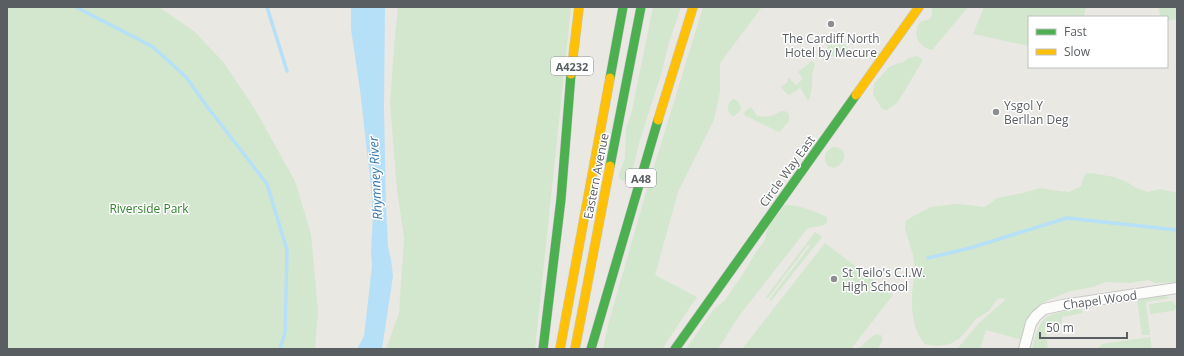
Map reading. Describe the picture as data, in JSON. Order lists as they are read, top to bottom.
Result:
{
  "streets": {
    "main road": [
      "A4232",
      "Circle Way East",
      "Eastern Avenue",
      "A48"
    ],
    "street": ["Chapel Wood"]
  },
  "water": ["Rhymney River"],
  "parks": ["Riverside Park"],
  "places": ["The Cardiff North Hotel by Mecure", "Ysgol Y Berllan Deg", "St Teilo's C.I.W. High School"],
  "legend": ["Fast", "Slow"],
  "scale_bar": "50 m"
}
